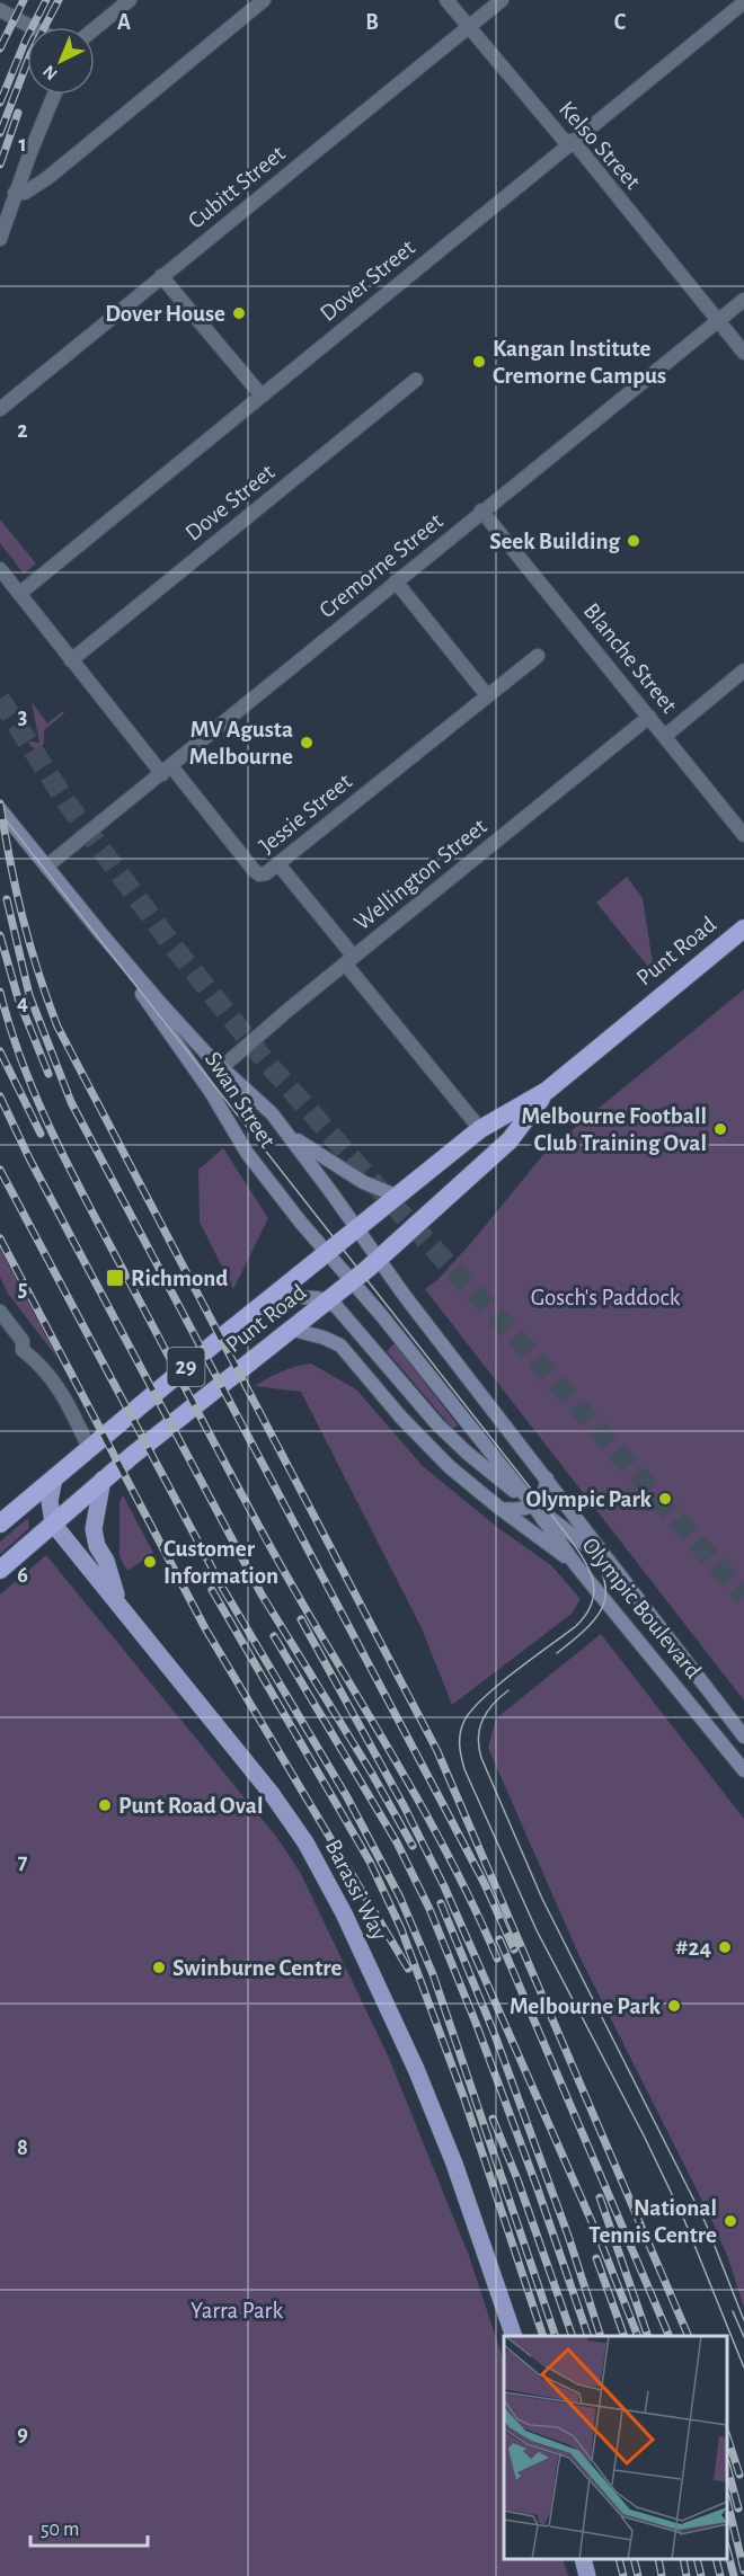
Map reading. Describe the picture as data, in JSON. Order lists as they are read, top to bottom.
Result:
{
  "streets": {
    "highway": ["Punt Road", "29"],
    "main road": ["Swan Street", "Olympic Boulevard", "Barassi Way"],
    "street": [
      "Kelso Street",
      "Cubitt Street",
      "Dover Street",
      "Dove Street",
      "Cremorne Street",
      "Blanche Street",
      "Jessie Street",
      "Wellington Street"
    ]
  },
  "crossings": [
    ["Kelso Street", "Cubitt Street"],
    ["Kelso Street", "Dover Street"],
    ["Kelso Street", "Cremorne Street"],
    ["Cremorne Street", "Blanche Street"],
    ["Cremorne Street", "Jessie Street"],
    ["Cremorne Street", "Swan Street"],
    ["Blanche Street", "Wellington Street"],
    ["Wellington Street", "Swan Street"],
    ["Punt Road", "Swan Street"],
    ["Punt Road", "Olympic Boulevard"],
    ["Punt Road", "Barassi Way"],
    ["Swan Street", "Olympic Boulevard"]
  ],
  "parks": ["Gosch's Paddock", "Yarra Park"],
  "places": {
    "other": [
      "Dover House",
      "Kangan Institute Cremorne Campus",
      "Seek Building",
      "MV Agusta Melbourne",
      "Melbourne Football Club Training Oval",
      "Olympic Park",
      "Customer Information",
      "Punt Road Oval",
      "#24",
      "Swinburne Centre",
      "Melbourne Park",
      "National Tennis Centre"
    ],
    "transit": ["Richmond"]
  },
  "scale_bar": "50 m",
  "north": "bottom left",
  "grid": {
    "columns": ["A", "B", "C"],
    "rows": [
      "1",
      "2",
      "3",
      "4",
      "5",
      "6",
      "7",
      "8",
      "9"
    ]
  }
}
